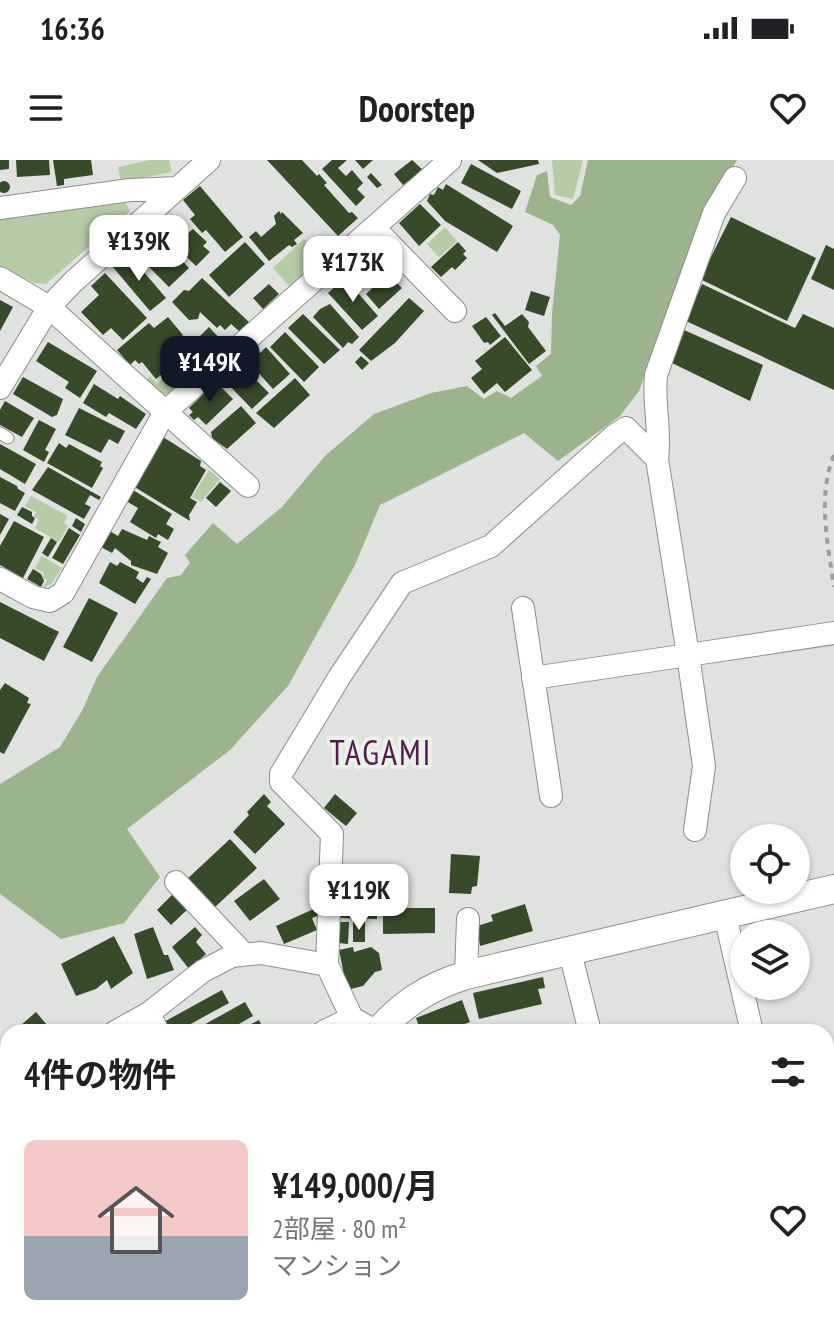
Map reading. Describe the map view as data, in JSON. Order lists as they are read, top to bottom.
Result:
{
  "districts": ["TAGAMI"],
  "page": {
    "status": "16:36",
    "header": "Doorstep",
    "price": [
      "¥139K",
      "¥173K",
      "¥149K",
      "¥119K"
    ],
    "heading": "4件の物件",
    "list": [
      {
        "name": "¥149,000/月",
        "note": "2部屋 · 80 m² · マンション"
      }
    ]
  }
}
